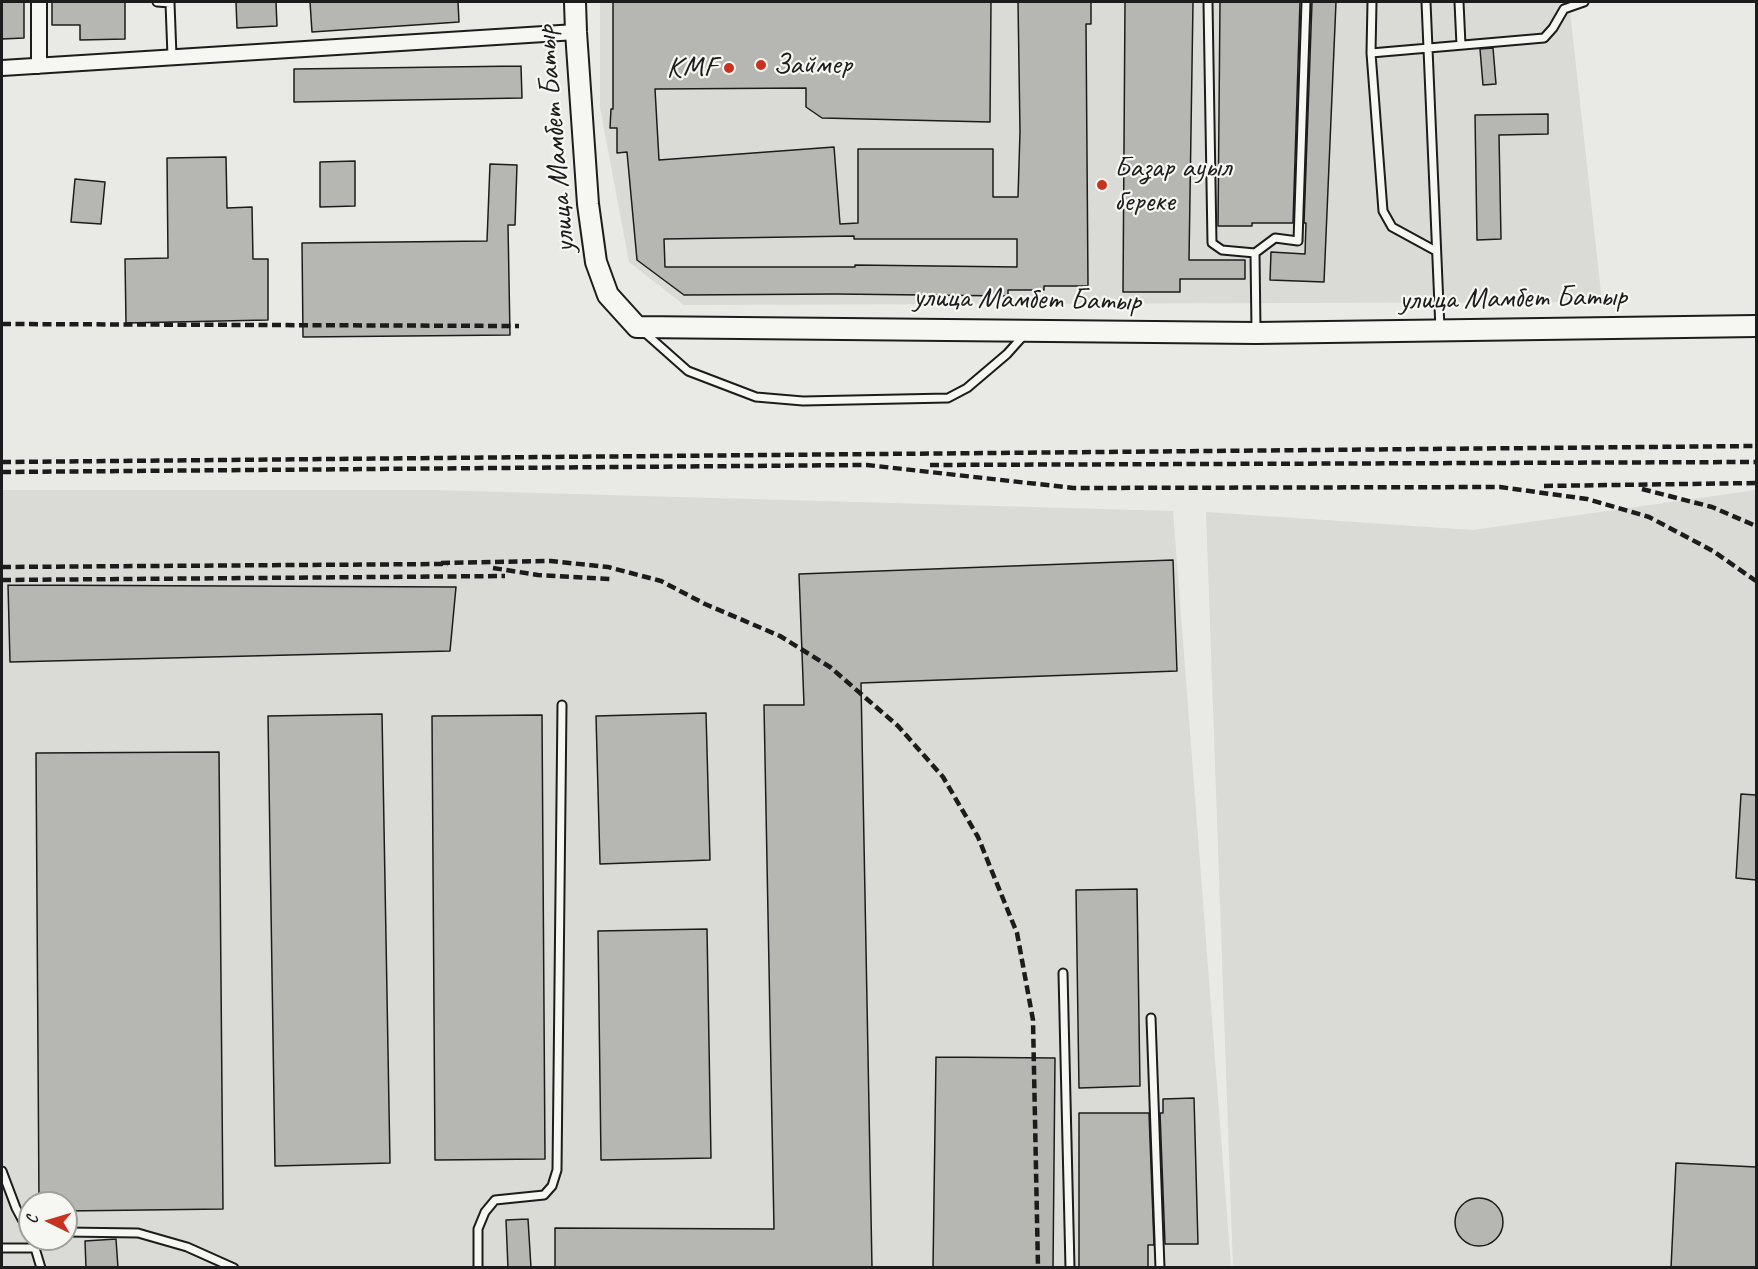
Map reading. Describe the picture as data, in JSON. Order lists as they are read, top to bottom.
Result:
{
  "streets": {
    "main road": ["улица Мамбет Батыр"]
  },
  "places": ["Займер", "KMF", "Базар ауыл береке"],
  "north": "left"
}
